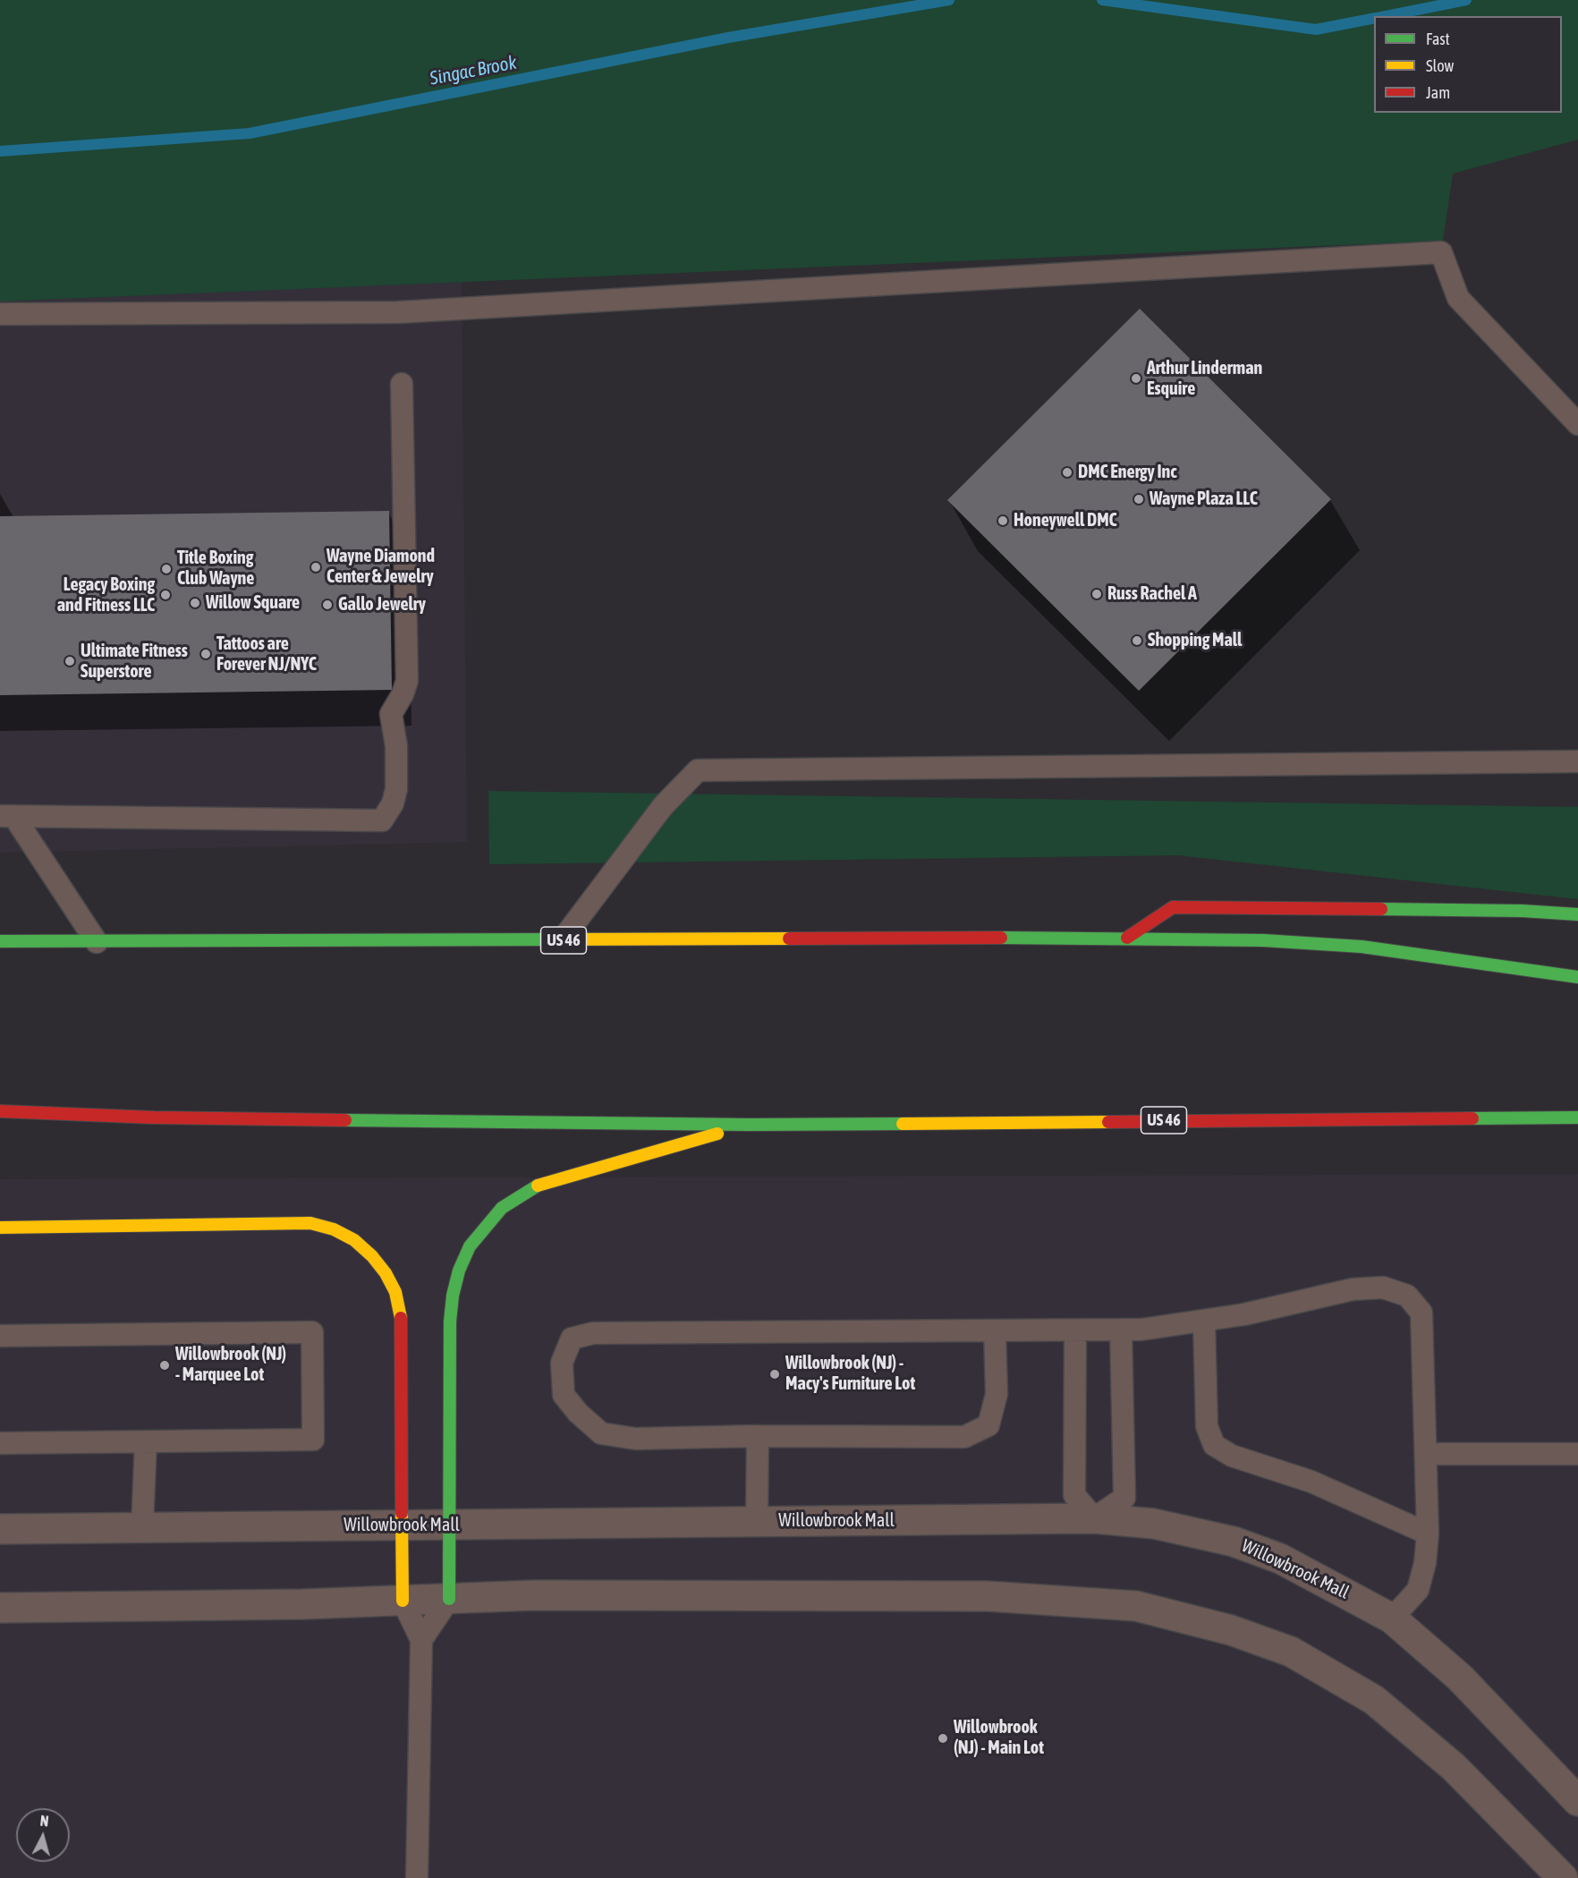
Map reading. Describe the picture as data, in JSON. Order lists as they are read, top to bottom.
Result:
{
  "streets": {
    "highway": ["US 46"],
    "street": ["Willowbrook Mall"]
  },
  "water": ["Singac Brook"],
  "places": [
    "Arthur Linderman Esquire",
    "DMC Energy Inc",
    "Wayne Plaza LLC",
    "Honeywell DMC",
    "Wayne Diamond Center & Jewelry",
    "Title Boxing Club Wayne",
    "Russ Rachel A",
    "Legacy Boxing and Fitness LLC",
    "Willow Square",
    "Gallo Jewelry",
    "Shopping Mall",
    "Tattoos are Forever NJ/NYC",
    "Ultimate Fitness Superstore",
    "Willowbrook (NJ) - Marquee Lot",
    "Willowbrook (NJ) - Macy's Furniture Lot",
    "Willowbrook (NJ) - Main Lot"
  ],
  "legend": ["Fast", "Slow", "Jam"],
  "north": "top"
}
